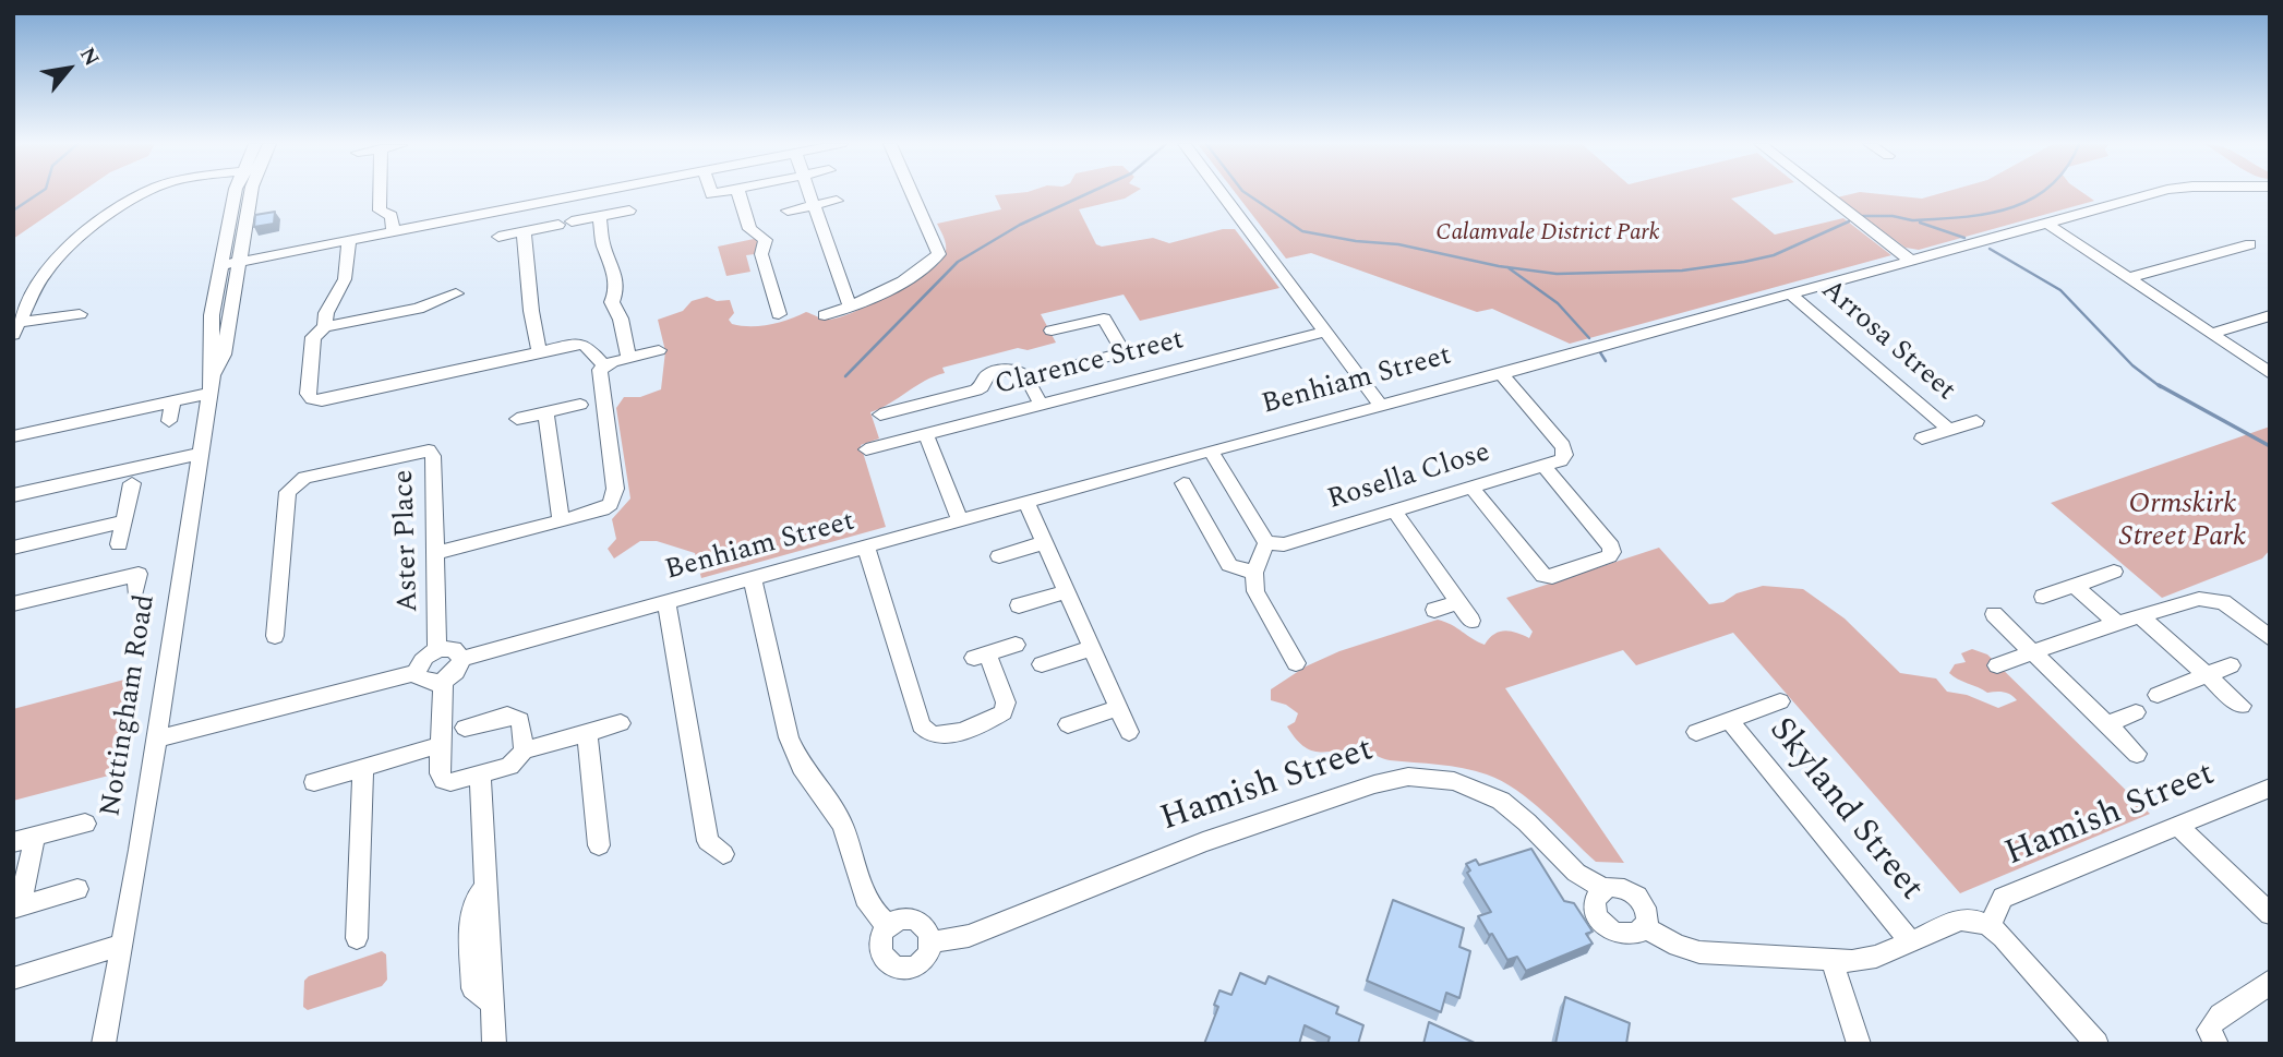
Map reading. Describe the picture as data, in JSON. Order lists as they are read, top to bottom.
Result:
{
  "streets": {
    "street": [
      "Arrosa Street",
      "Clarence Street",
      "Benhiam Street",
      "Rosella Close",
      "Aster Place",
      "Nottingham Road",
      "Hamish Street",
      "Skyland Street"
    ]
  },
  "crossings": [
    ["Arrosa Street", "Benhiam Street"],
    ["Benhiam Street", "Rosella Close"],
    ["Benhiam Street", "Aster Place"]
  ],
  "parks": ["Calamvale District Park", "Ormskirk Street Park"],
  "north": "top right"
}
